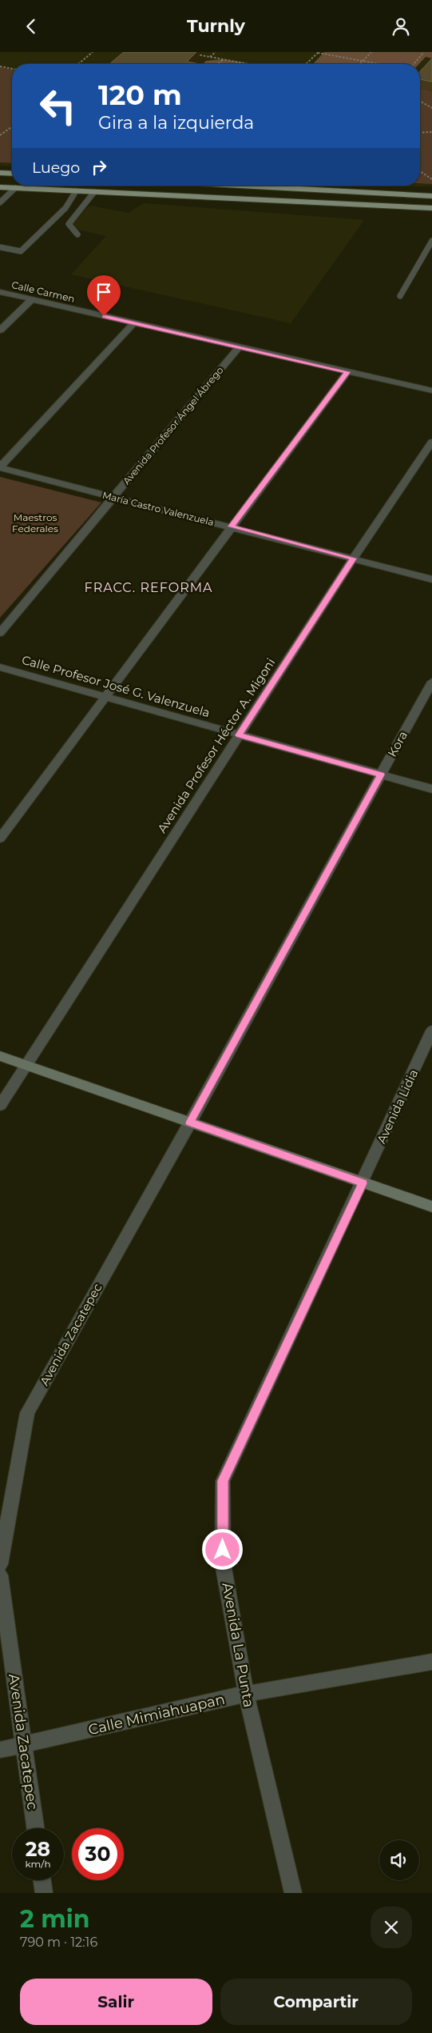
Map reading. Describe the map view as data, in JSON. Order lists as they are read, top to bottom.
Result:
{
  "streets": {
    "street": [
      "Calle Carmen",
      "Avenida Profesor Ángel Ábrego",
      "María Castro Valenzuela",
      "Calle Profesor José G. Valenzuela",
      "Kora",
      "Avenida Profesor Héctor A. Migoni",
      "Avenida Lidia",
      "Avenida Zacatepec",
      "Avenida La Punta",
      "Calle Mimiahuapan"
    ]
  },
  "crossings": [
    ["Calle Carmen", "Avenida Profesor Ángel Ábrego"],
    ["Avenida Profesor Ángel Ábrego", "María Castro Valenzuela"],
    ["María Castro Valenzuela", "Avenida Profesor Héctor A. Migoni"],
    ["Calle Profesor José G. Valenzuela", "Kora"],
    ["Calle Profesor José G. Valenzuela", "Avenida Profesor Héctor A. Migoni"],
    ["Kora", "Avenida Zacatepec"],
    ["Avenida Lidia", "Avenida La Punta"],
    ["Avenida Zacatepec", "Calle Mimiahuapan"],
    ["Avenida La Punta", "Calle Mimiahuapan"]
  ],
  "districts": ["FRACC. REFORMA"],
  "parks": ["Maestros Federales"],
  "page": {
    "header": "Turnly",
    "turn": ["120 m", "Gira a la izquierda"],
    "then": "Luego",
    "speed": "28 km/h",
    "limit": "30",
    "heading": ["2 min", "790 m · 12:16"],
    "buttons": ["Salir", "Compartir"]
  }
}
